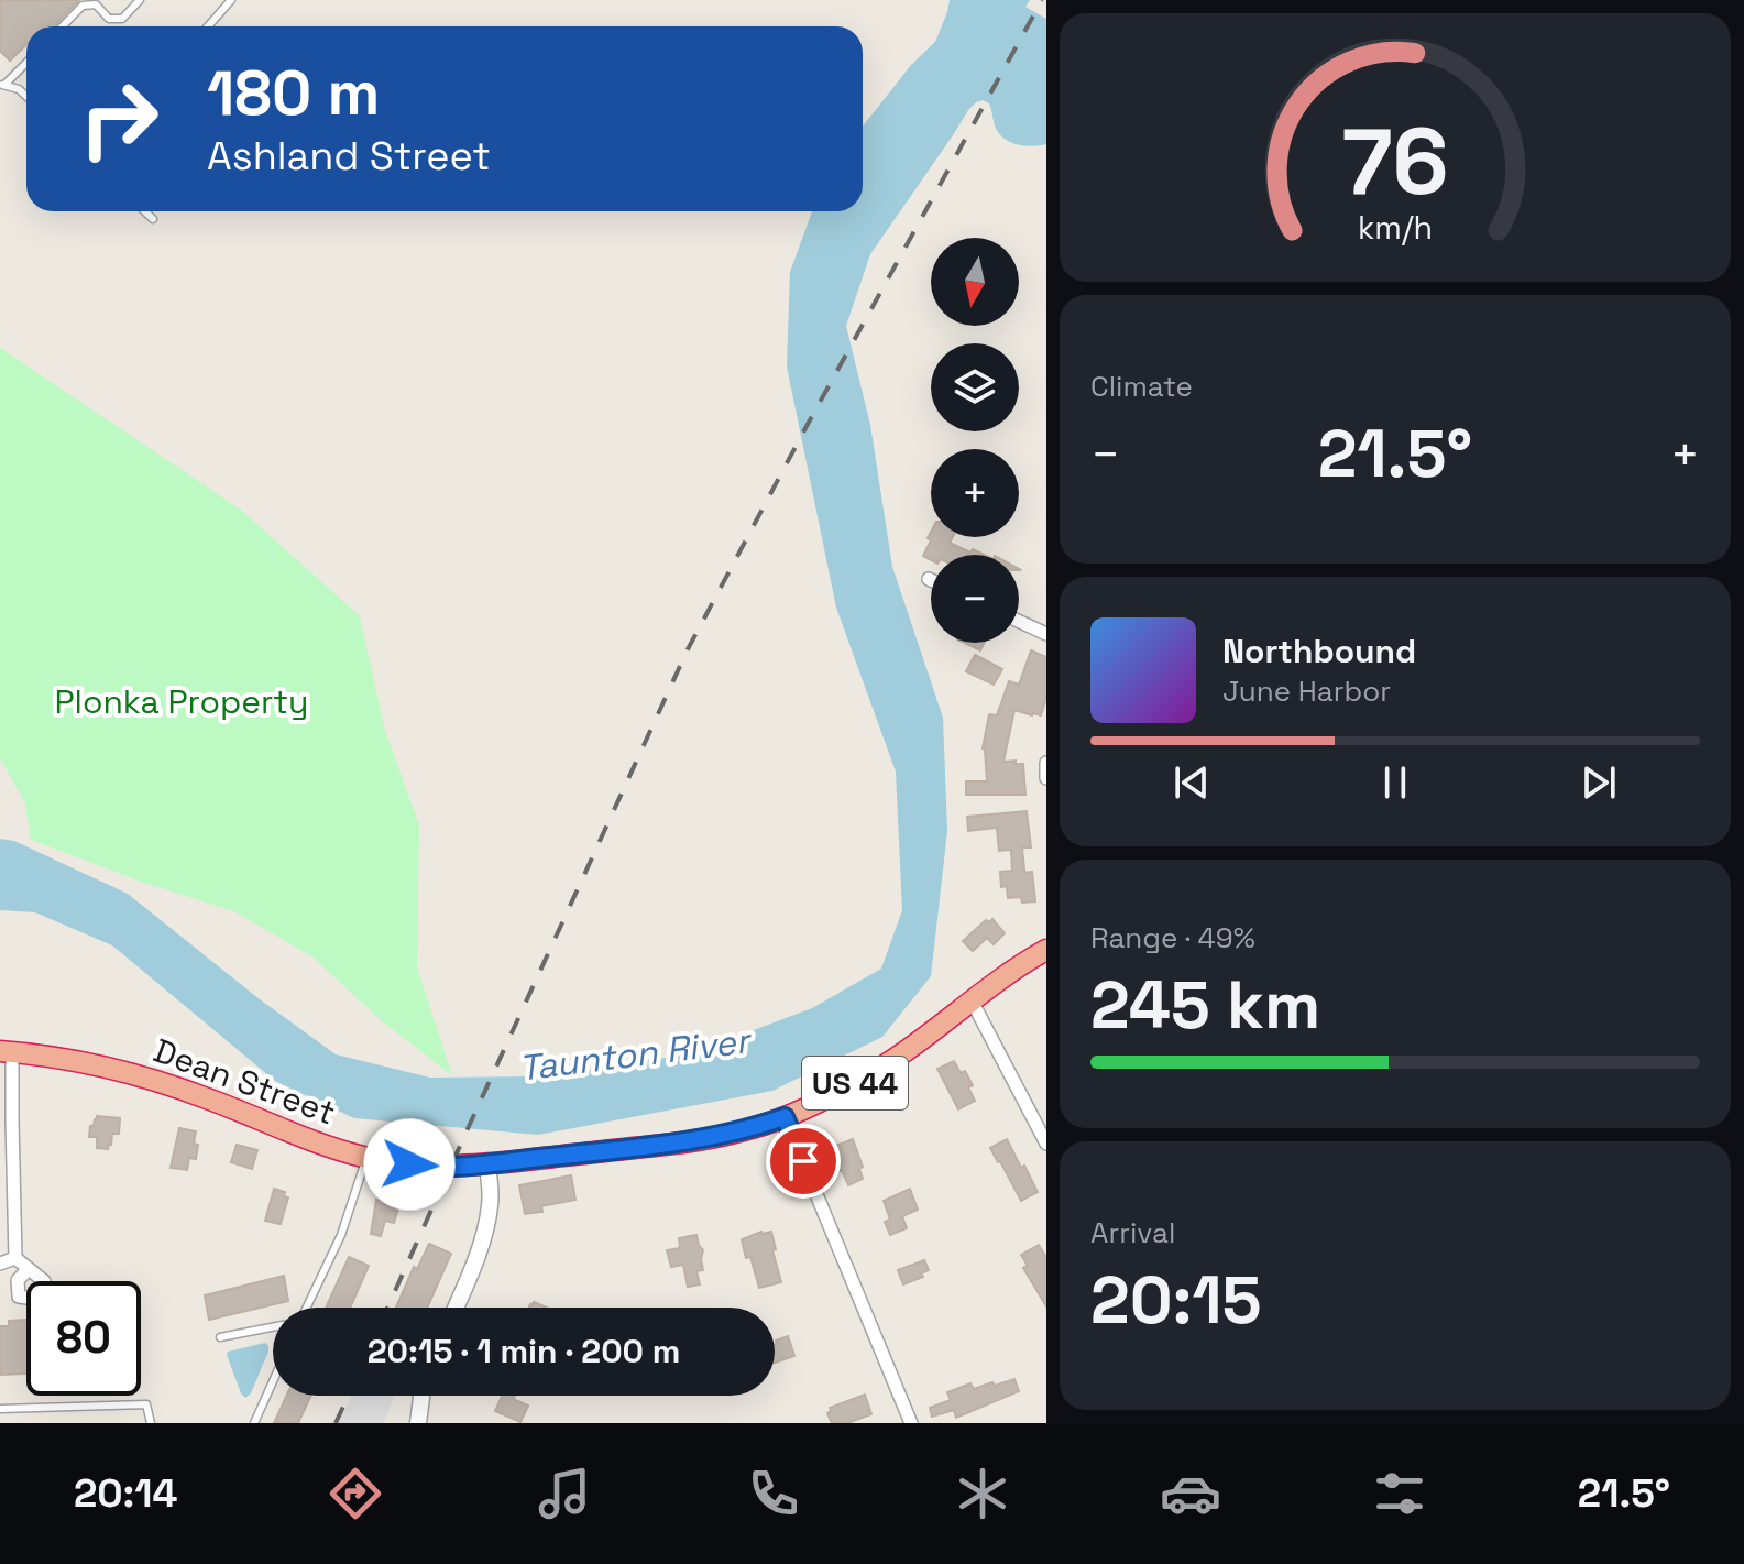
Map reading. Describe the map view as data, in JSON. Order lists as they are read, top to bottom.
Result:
{
  "streets": {
    "highway": ["Dean Street", "US 44"]
  },
  "water": ["Taunton River"],
  "parks": ["Plonka Property"],
  "north": "bottom",
  "page": {
    "turn": ["180 m", "Ashland Street"],
    "map_buttons": ["+", "−"],
    "tile": [
      "Climate",
      ["Range · 49%", "245 km"],
      ["Arrival", "20:15"]
    ],
    "heat": ["−", "21.5°", "+"],
    "song": ["Northbound", "June Harbor"],
    "limit": "80",
    "trip": "20:15 · 1 min · 200 m",
    "tabs": ["20:14", "21.5°"],
    "gauge": ["76", "km/h"]
  }
}
